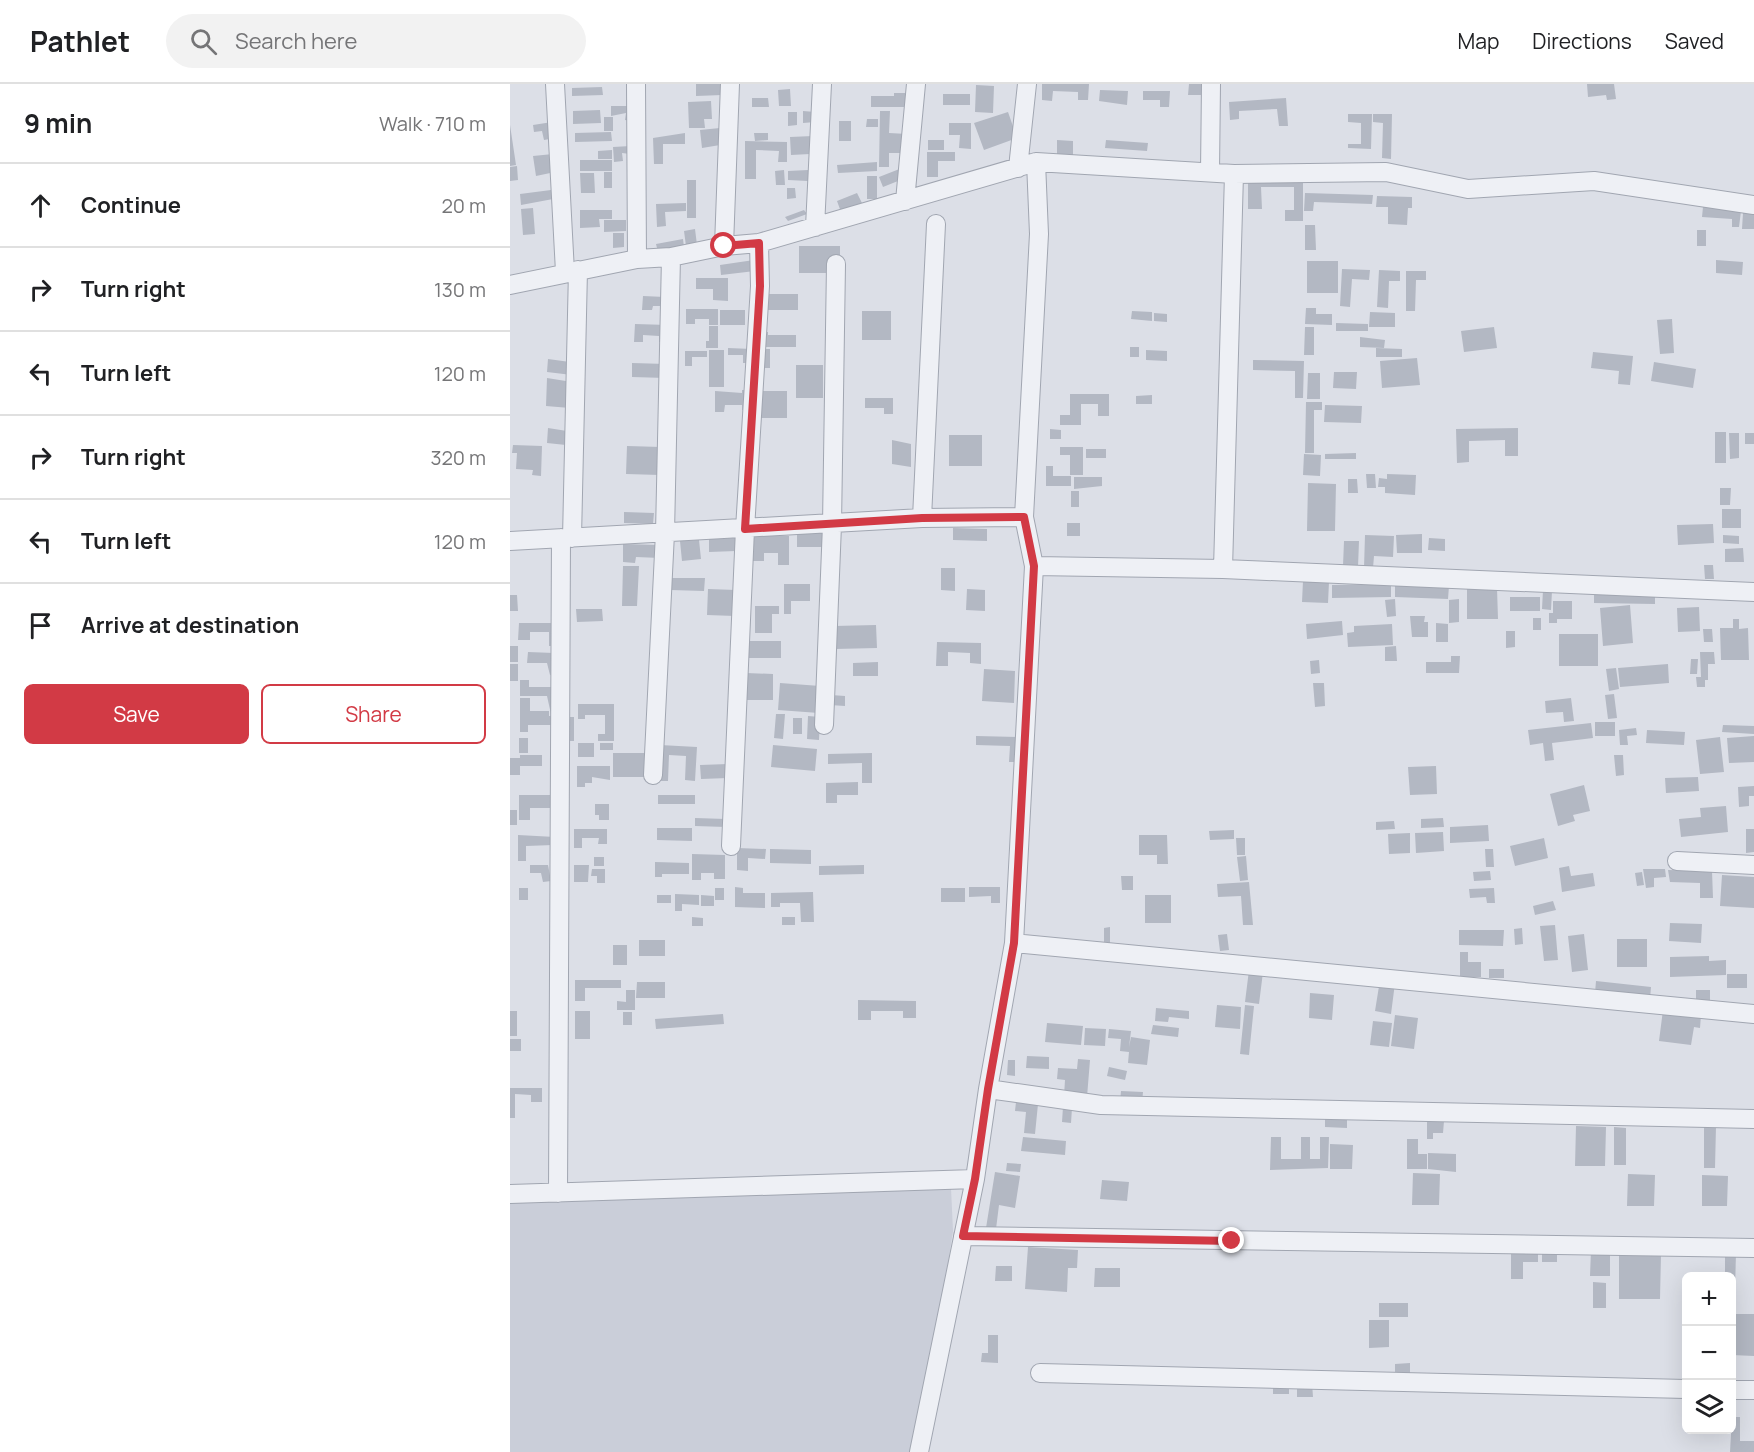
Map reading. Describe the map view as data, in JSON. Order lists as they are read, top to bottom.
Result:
{
  "page": {
    "header": "Pathlet",
    "search": "Search here",
    "nav": ["Map", "Directions", "Saved"],
    "heading": ["9 min", "Walk · 710 m"],
    "list": [
      ["Continue", "20 m"],
      ["Turn right", "130 m"],
      ["Turn left", "120 m"],
      ["Turn right", "320 m"],
      ["Turn left", "120 m"],
      "Arrive at destination"
    ],
    "buttons": ["Save", "Share"],
    "map_buttons": ["+", "−"]
  }
}
